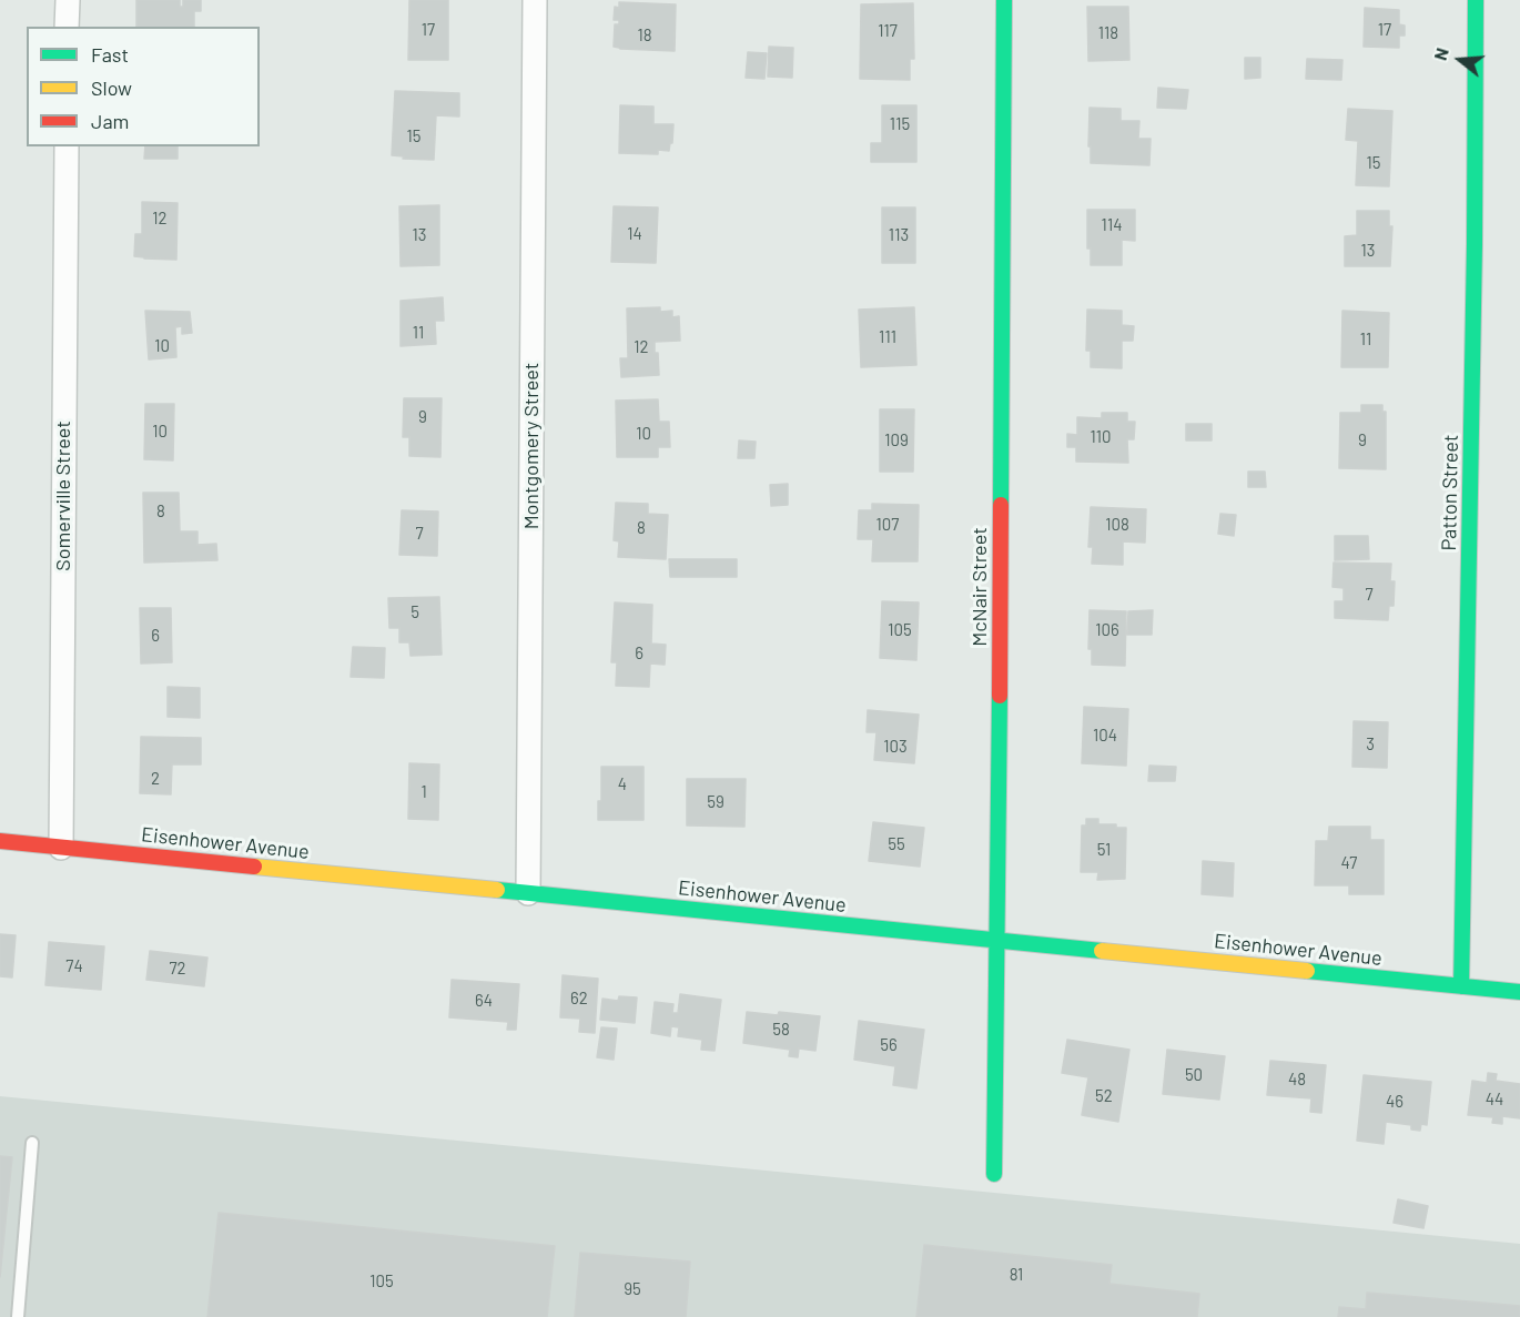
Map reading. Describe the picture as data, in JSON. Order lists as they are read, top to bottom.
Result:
{
  "streets": {
    "street": [
      "Montgomery Street",
      "Patton Street",
      "Somerville Street",
      "McNair Street",
      "Eisenhower Avenue"
    ]
  },
  "crossings": [
    ["Montgomery Street", "Eisenhower Avenue"],
    ["Patton Street", "Eisenhower Avenue"],
    ["Somerville Street", "Eisenhower Avenue"],
    ["McNair Street", "Eisenhower Avenue"]
  ],
  "house_numbers": [
    "17",
    "17",
    "117",
    "118",
    "18",
    "115",
    "15",
    "15",
    "12",
    "114",
    "14",
    "13",
    "113",
    "13",
    "11",
    "111",
    "11",
    "10",
    "12",
    "9",
    "10",
    "10",
    "110",
    "109",
    "9",
    "8",
    "107",
    "108",
    "8",
    "7",
    "7",
    "5",
    "105",
    "106",
    "6",
    "6",
    "104",
    "3",
    "103",
    "2",
    "4",
    "1",
    "59",
    "55",
    "51",
    "47",
    "74",
    "72",
    "62",
    "64",
    "58",
    "56",
    "50",
    "48",
    "52",
    "44",
    "46",
    "81",
    "105",
    "95"
  ],
  "legend": ["Fast", "Slow", "Jam"],
  "north": "left"
}
